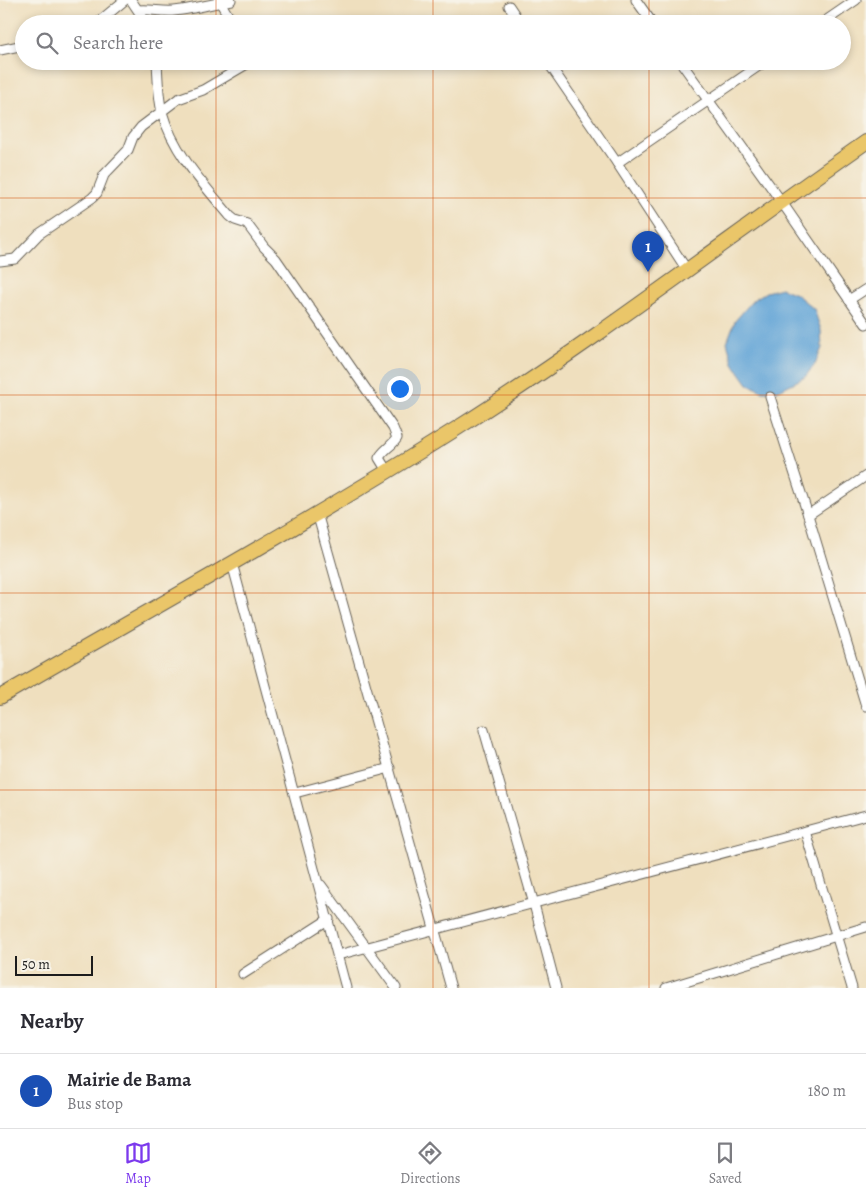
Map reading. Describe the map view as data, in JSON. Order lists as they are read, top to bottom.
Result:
{
  "scale_bar": "50 m",
  "page": {
    "search": "Search here",
    "pins": "1",
    "scale": "50 m",
    "heading": "Nearby",
    "list": [
      {
        "mark": "1",
        "name": "Mairie de Bama",
        "note": "Bus stop",
        "value": "180 m"
      }
    ],
    "nav": ["Map", "Directions", "Saved"]
  }
}
